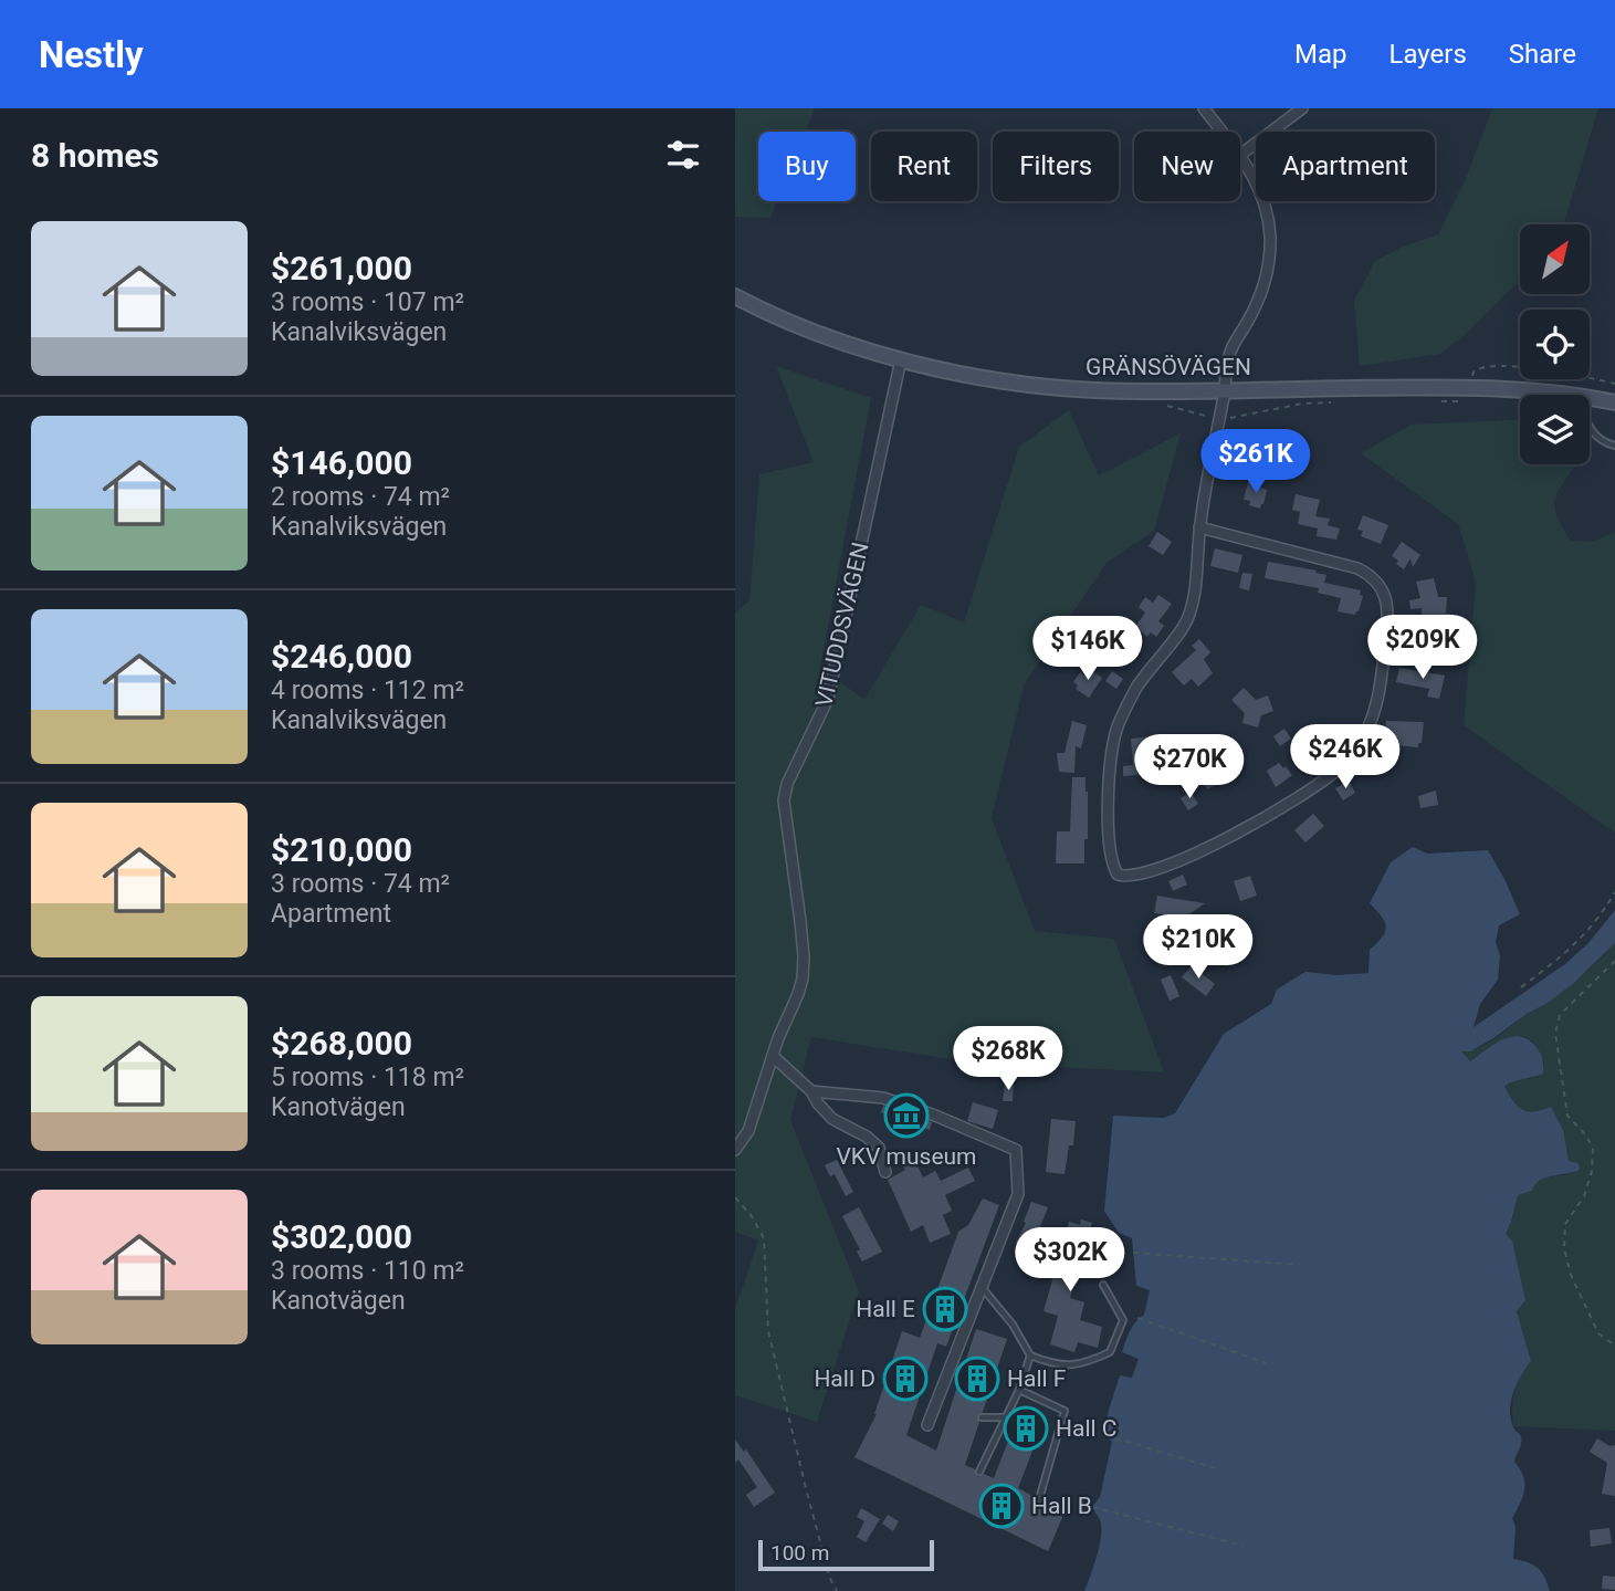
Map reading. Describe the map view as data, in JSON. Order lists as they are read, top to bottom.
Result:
{
  "streets": {
    "street": ["GRÄNSÖVÄGEN", "VITUDDSVÄGEN"]
  },
  "crossings": [
    ["GRÄNSÖVÄGEN", "VITUDDSVÄGEN"]
  ],
  "places": {
    "museum": ["VKV museum"],
    "building": [
      "Hall E",
      "Hall D",
      "Hall F",
      "Hall C",
      "Hall B"
    ]
  },
  "scale_bar": "100 m",
  "north": "top right",
  "page": {
    "header": "Nestly",
    "nav": ["Map", "Layers", "Share"],
    "heading": "8 homes",
    "chip": [
      "Buy",
      "Rent",
      "Filters",
      "New",
      "Apartment"
    ],
    "list": [
      {
        "name": "$261,000",
        "note": "3 rooms · 107 m² · Kanalviksvägen"
      },
      {
        "name": "$146,000",
        "note": "2 rooms · 74 m² · Kanalviksvägen"
      },
      {
        "name": "$246,000",
        "note": "4 rooms · 112 m² · Kanalviksvägen"
      },
      {
        "name": "$210,000",
        "note": "3 rooms · 74 m² · Apartment"
      },
      {
        "name": "$268,000",
        "note": "5 rooms · 118 m² · Kanotvägen"
      },
      {
        "name": "$302,000",
        "note": "3 rooms · 110 m² · Kanotvägen"
      }
    ],
    "price": [
      "$261K",
      "$209K",
      "$146K",
      "$246K",
      "$270K",
      "$210K",
      "$268K",
      "$302K"
    ],
    "scale": "100 m"
  }
}
